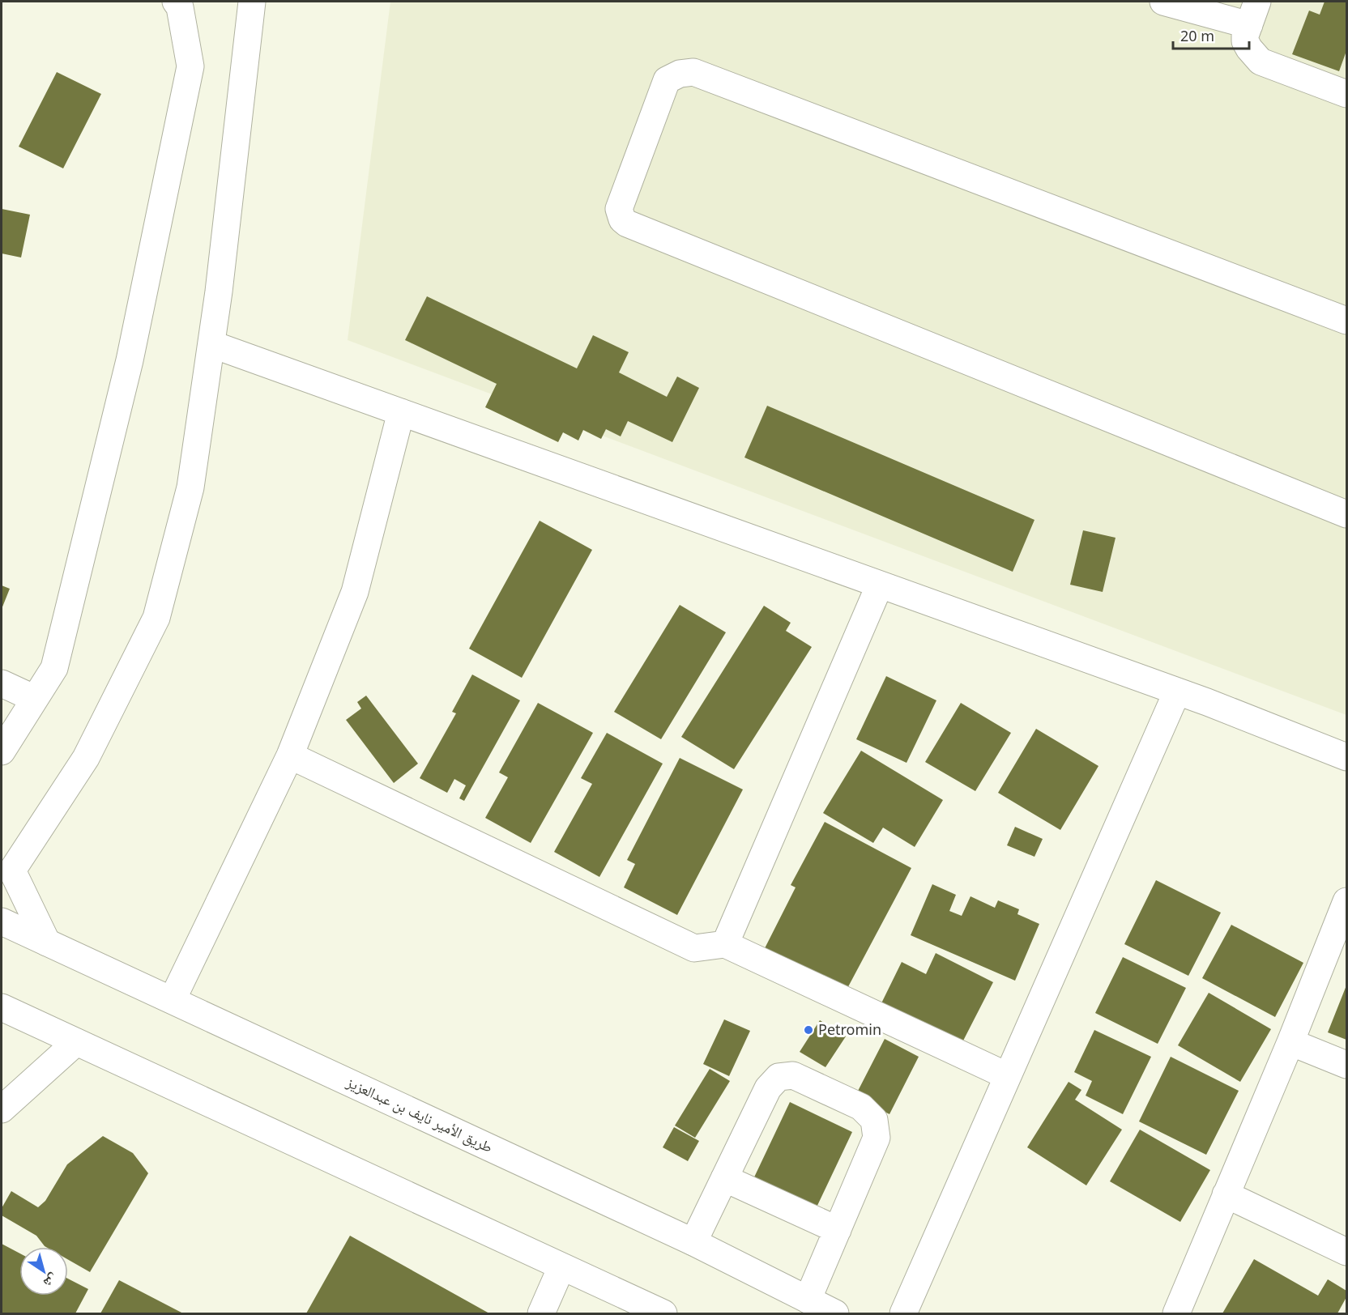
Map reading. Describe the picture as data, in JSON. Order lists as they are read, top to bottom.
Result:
{
  "streets": {
    "street": ["طريق الأمير نايف بن عبدالعزيز"]
  },
  "places": ["Petromin"],
  "scale_bar": "20 m",
  "north": "bottom right"
}
